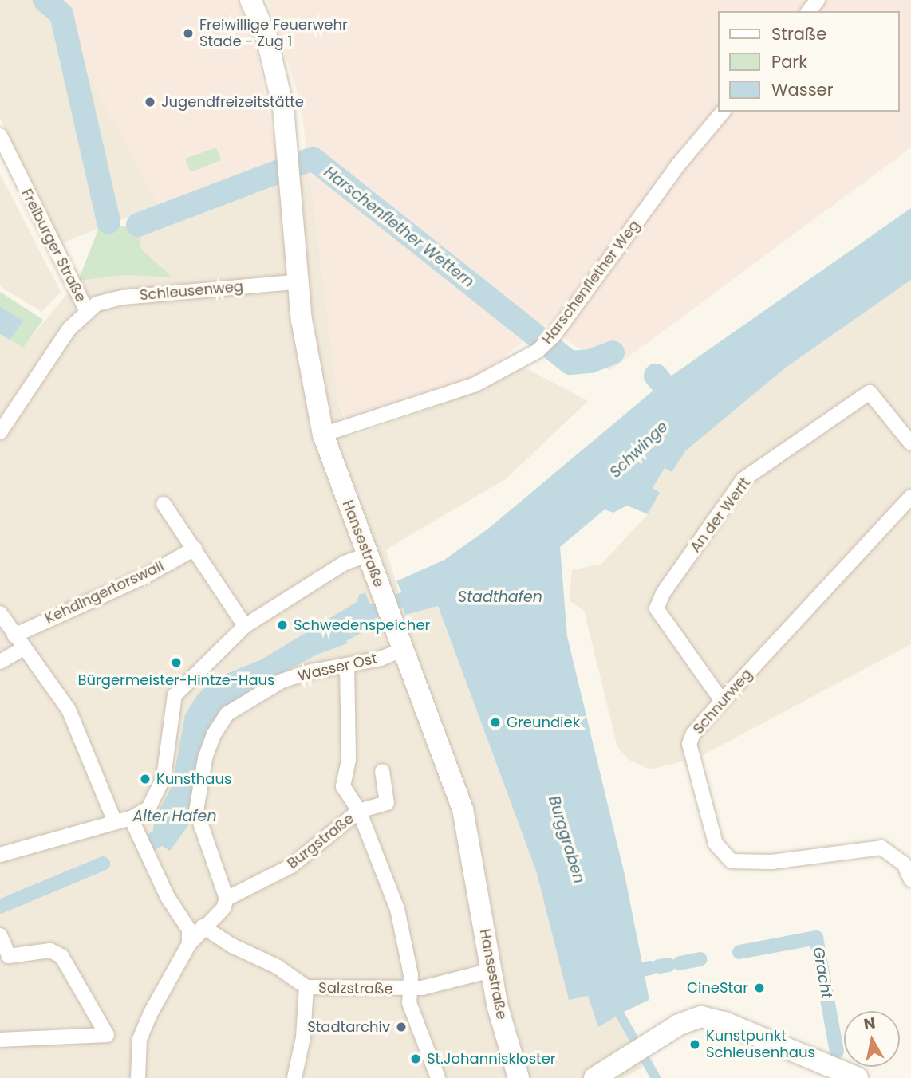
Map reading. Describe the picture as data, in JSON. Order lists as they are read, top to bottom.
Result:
{
  "streets": {
    "main road": ["Hansestraße"],
    "street": [
      "Freiburger Straße",
      "Harschenflether Weg",
      "Schleusenweg",
      "An der Werft",
      "Kehdingertorswall",
      "Wasser Ost",
      "Schnurweg",
      "Burgstraße",
      "Salzstraße"
    ]
  },
  "crossings": [
    ["Freiburger Straße", "Schleusenweg"],
    ["Harschenflether Weg", "Hansestraße"],
    ["Schleusenweg", "Hansestraße"],
    ["An der Werft", "Schnurweg"],
    ["Hansestraße", "Wasser Ost"],
    ["Hansestraße", "Salzstraße"],
    ["Wasser Ost", "Burgstraße"]
  ],
  "water": [
    "Harschenflether Wettern",
    "Schwinge",
    "Stadthafen",
    "Alter Hafen",
    "Burggraben",
    "Gracht"
  ],
  "places": [
    "Freiwillige Feuerwehr Stade - Zug 1",
    "Jugendfreizeitstätte",
    "Schwedenspeicher",
    "Bürgermeister-Hintze-Haus",
    "Greundiek",
    "Kunsthaus",
    "CineStar",
    "Stadtarchiv",
    "Kunstpunkt Schleusenhaus",
    "St.Johanniskloster"
  ],
  "legend": ["Straße", "Park", "Wasser"],
  "north": "top"
}
